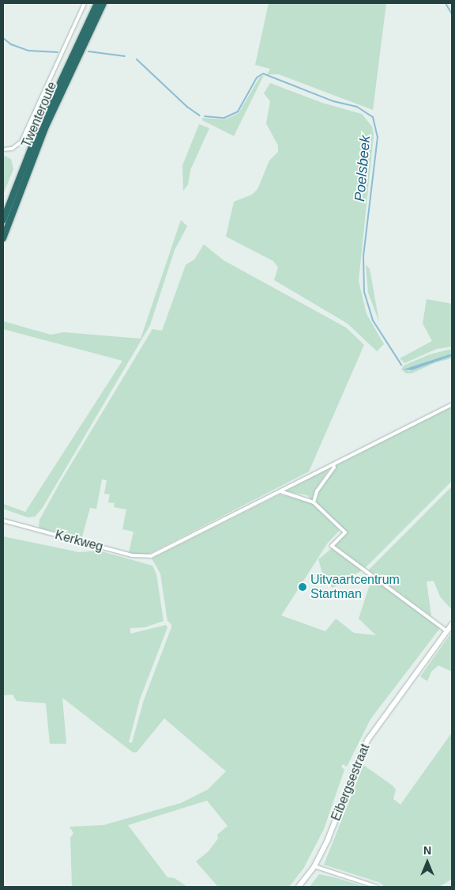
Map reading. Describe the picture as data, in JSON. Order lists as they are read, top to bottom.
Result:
{
  "streets": {
    "highway": ["Twenteroute"],
    "main road": ["Eibergsestraat"],
    "street": ["Kerkweg"]
  },
  "water": ["Poelsbeek"],
  "places": ["Uitvaartcentrum Startman"],
  "north": "top"
}
